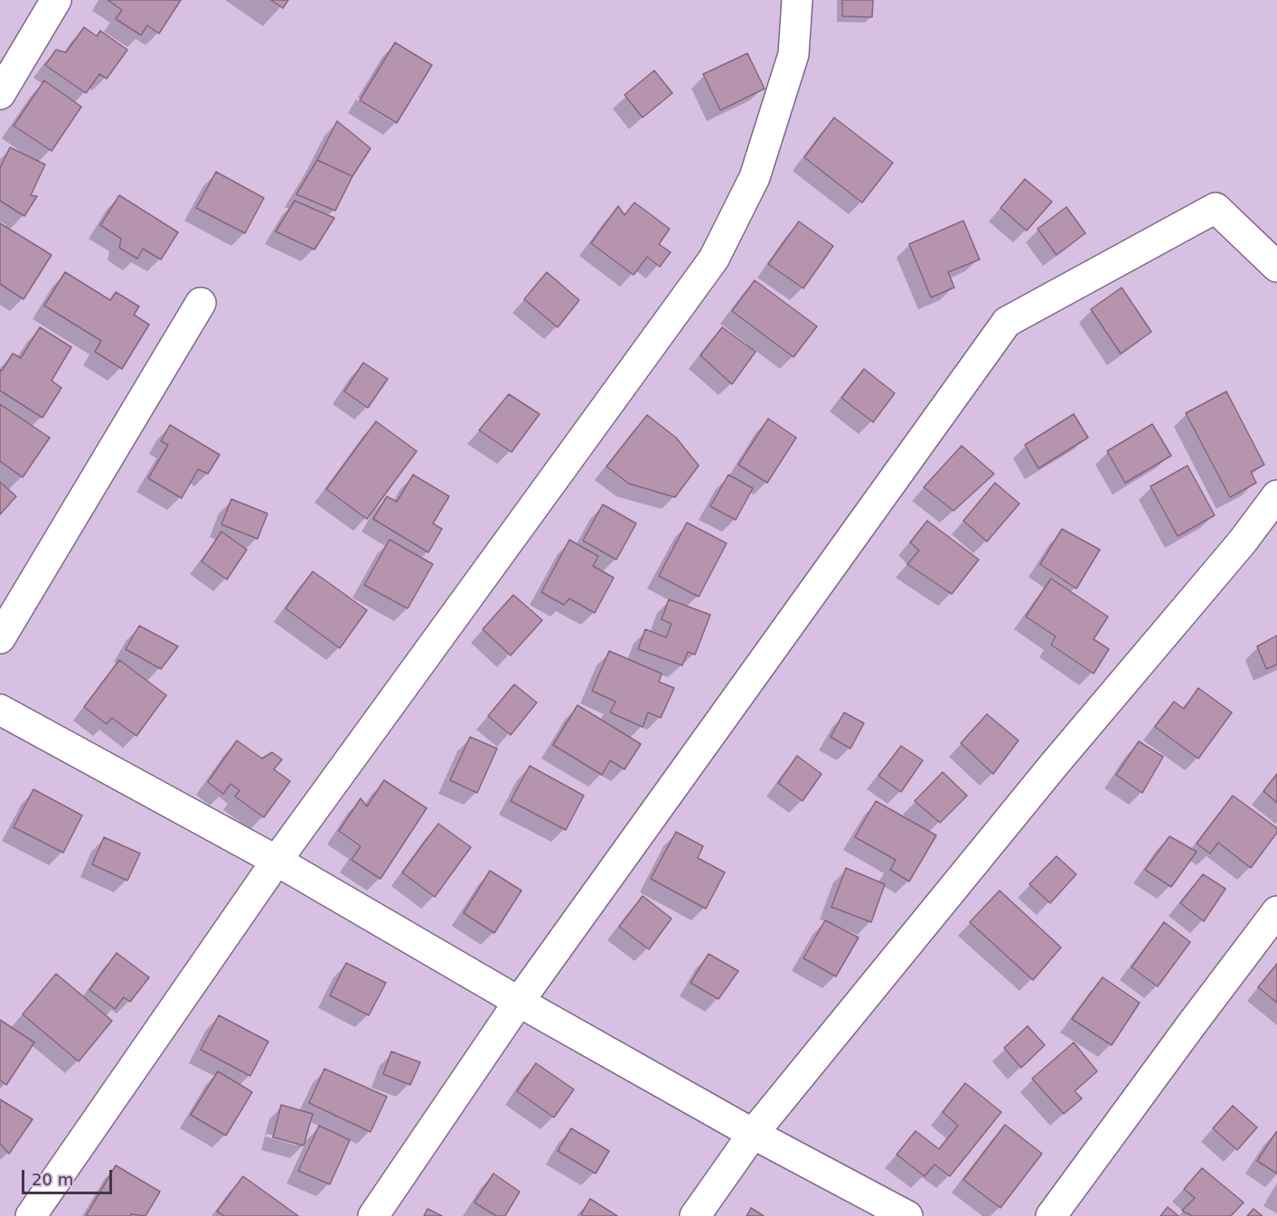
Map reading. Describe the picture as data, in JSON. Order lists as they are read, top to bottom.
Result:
{
  "scale_bar": "20 m"
}
